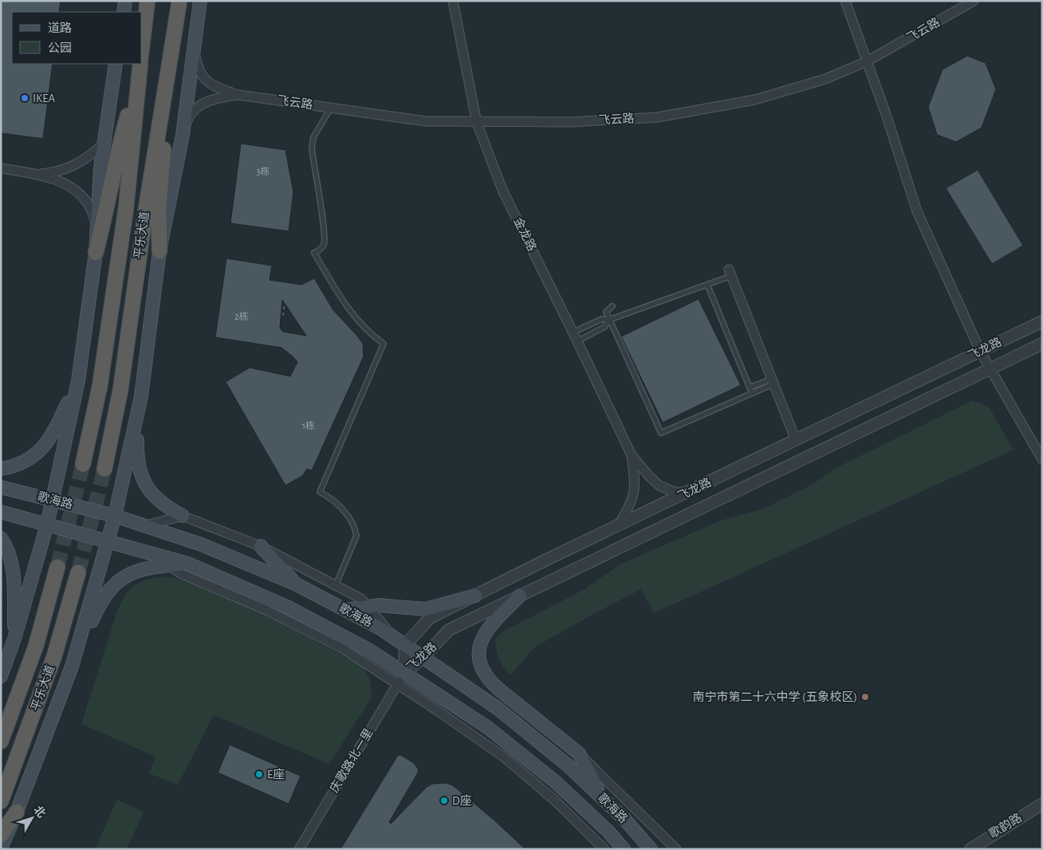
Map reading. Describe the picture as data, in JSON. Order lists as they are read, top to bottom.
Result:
{
  "streets": {
    "highway": ["平乐大道"],
    "main road": ["歌海路"],
    "street": [
      "飞云路",
      "金龙路",
      "飞龙路",
      "庆歌路北一里",
      "歌韵路"
    ]
  },
  "crossings": [
    ["飞云路", "金龙路"],
    ["金龙路", "飞龙路"],
    ["飞龙路", "歌海路"],
    ["飞龙路", "庆歌路北一里"],
    ["歌海路", "庆歌路北一里"]
  ],
  "places": [
    "IKEA",
    "南宁市第二十六中学 (五象校区)",
    "E座",
    "D座"
  ],
  "house_numbers": ["3栋", "2栋", "1栋"],
  "legend": ["道路", "公园"],
  "north": "top right"
}
